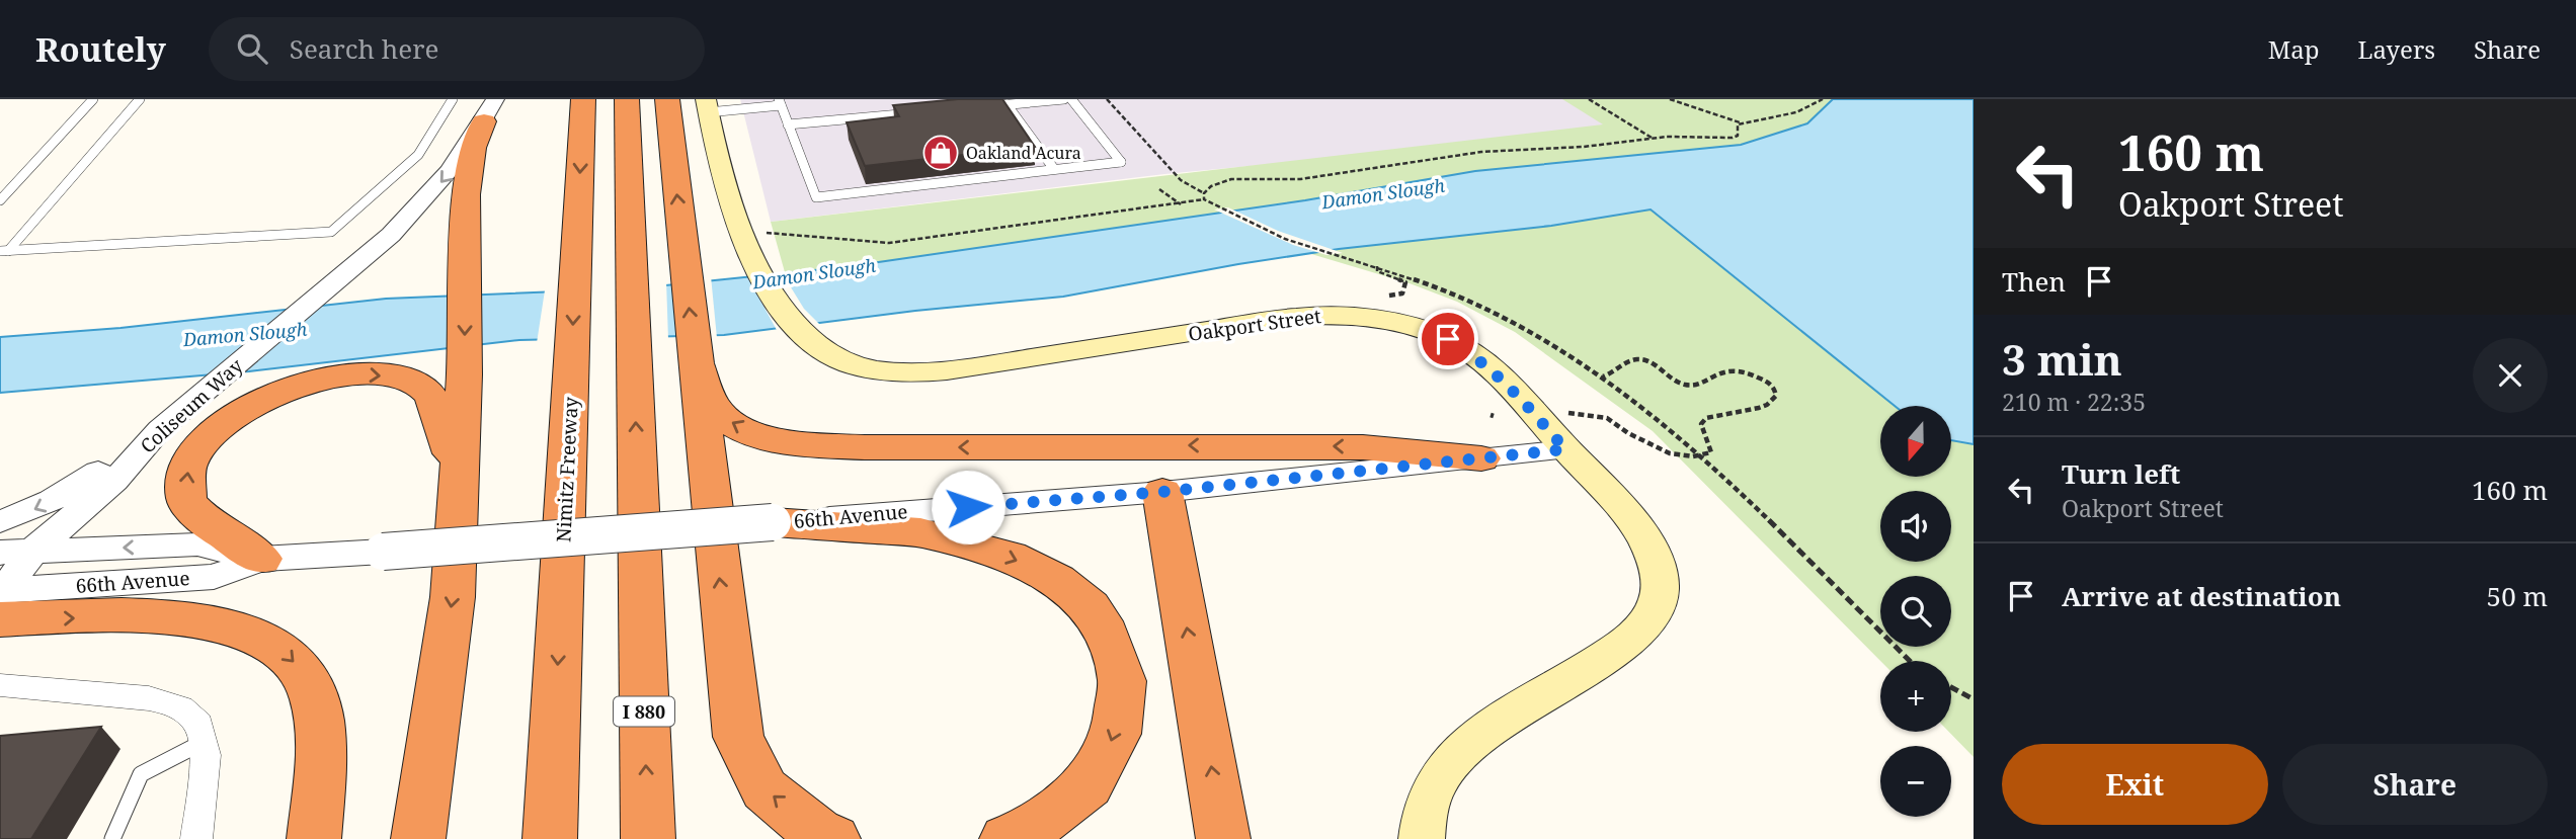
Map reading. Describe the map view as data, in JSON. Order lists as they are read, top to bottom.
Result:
{
  "streets": {
    "highway": ["Nimitz Freeway", "I 880"],
    "main road": ["Oakport Street"],
    "street": ["Coliseum Way", "66th Avenue"]
  },
  "crossings": [
    ["Oakport Street", "66th Avenue"],
    ["Coliseum Way", "66th Avenue"]
  ],
  "one_way": ["Coliseum Way"],
  "water": ["Damon Slough"],
  "places": {
    "shop": ["Oakland Acura"]
  },
  "north": "bottom",
  "page": {
    "header": "Routely",
    "search": "Search here",
    "nav": ["Map", "Layers", "Share"],
    "turn": ["160 m", "Oakport Street"],
    "then": "Then",
    "heading": ["3 min", "210 m · 22:35"],
    "map_buttons": ["+", "−"],
    "list": [
      {
        "name": "Turn left",
        "note": "Oakport Street",
        "value": "160 m"
      },
      {
        "name": "Arrive at destination",
        "value": "50 m"
      }
    ],
    "buttons": ["Exit", "Share"]
  }
}
